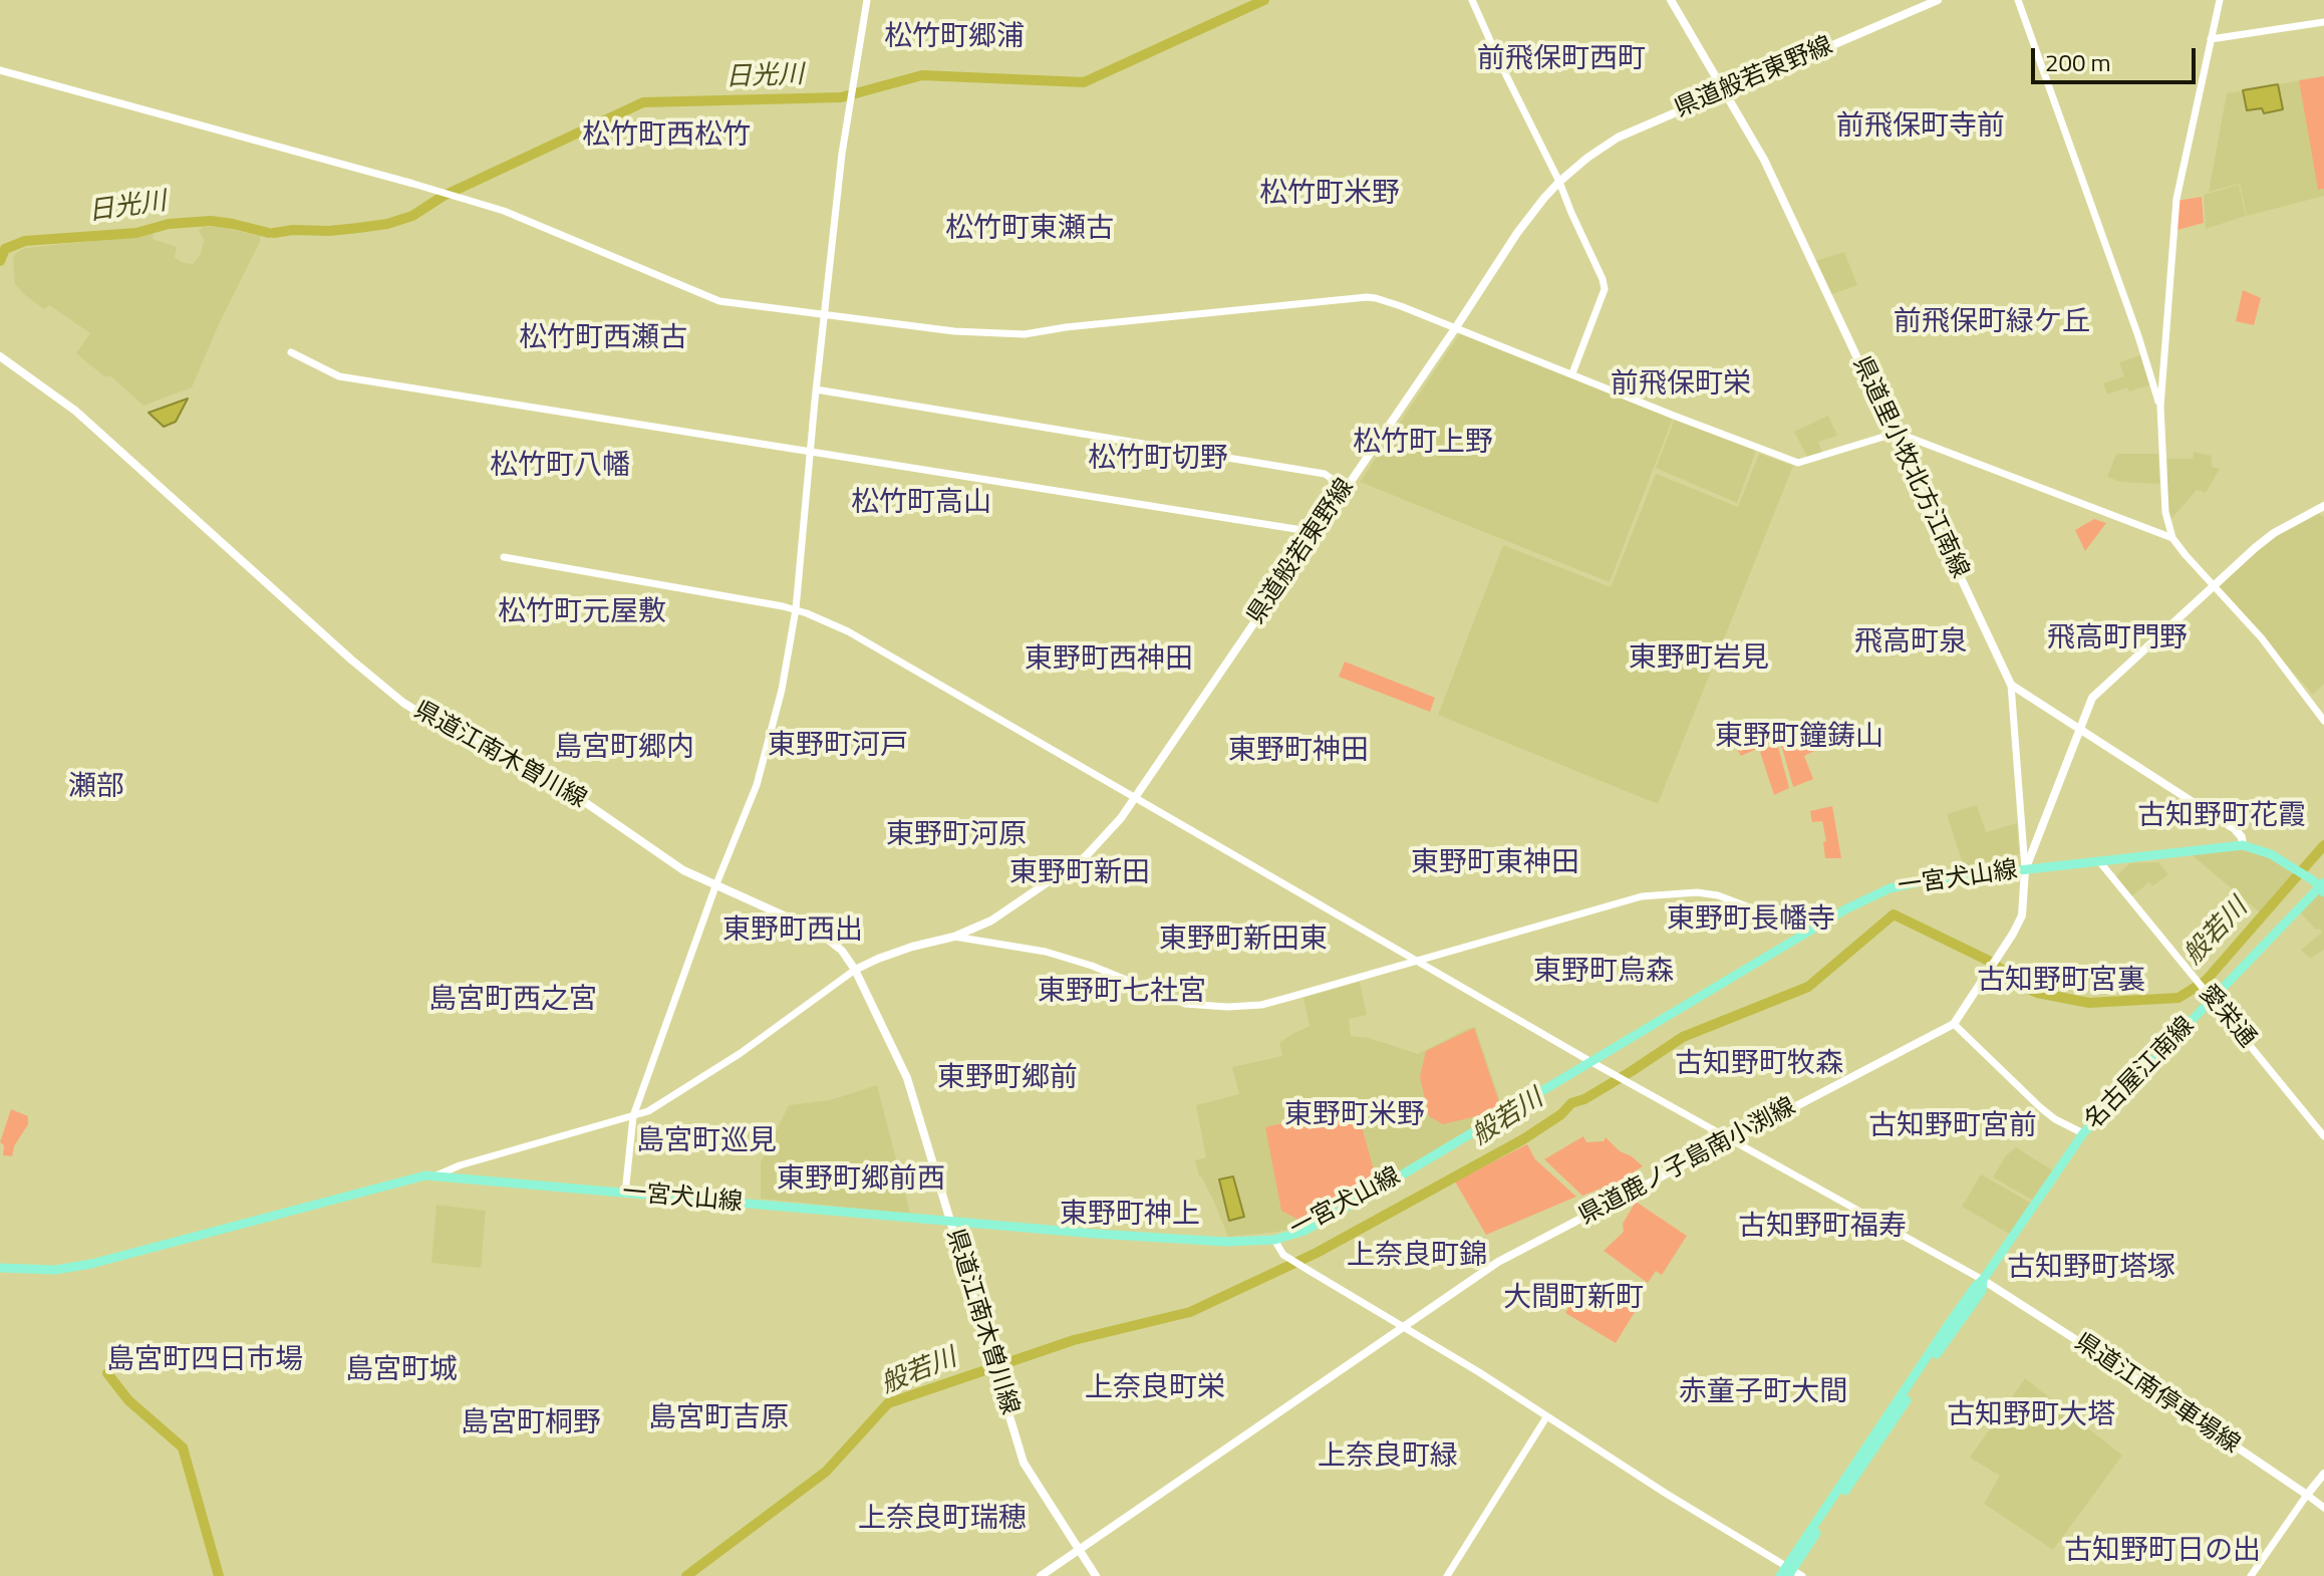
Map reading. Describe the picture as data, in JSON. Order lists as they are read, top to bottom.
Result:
{
  "streets": {
    "main road": [
      "県道般若東野線",
      "県道里小牧北方江南線",
      "県道江南木曽川線",
      "一宮犬山線",
      "名古屋江南線",
      "県道鹿ノ子島南小渕線",
      "県道江南停車場線"
    ],
    "street": ["愛栄通"]
  },
  "crossings": [
    ["県道般若東野線", "県道里小牧北方江南線"],
    ["県道般若東野線", "県道江南木曽川線"],
    ["県道江南木曽川線", "一宮犬山線"],
    ["県道江南木曽川線", "県道鹿ノ子島南小渕線"],
    ["一宮犬山線", "愛栄通"],
    ["一宮犬山線", "名古屋江南線"],
    ["一宮犬山線", "県道鹿ノ子島南小渕線"],
    ["愛栄通", "名古屋江南線"],
    ["名古屋江南線", "県道江南停車場線"]
  ],
  "districts": [
    "松竹町郷浦",
    "前飛保町西町",
    "前飛保町寺前",
    "松竹町西松竹",
    "松竹町米野",
    "松竹町東瀬古",
    "前飛保町緑ケ丘",
    "松竹町西瀬古",
    "前飛保町栄",
    "松竹町上野",
    "松竹町切野",
    "松竹町八幡",
    "松竹町高山",
    "松竹町元屋敷",
    "飛高町門野",
    "飛高町泉",
    "東野町岩見",
    "東野町西神田",
    "東野町鐘鋳山",
    "東野町河戸",
    "島宮町郷内",
    "東野町神田",
    "瀬部",
    "古知野町花霞",
    "東野町河原",
    "東野町東神田",
    "東野町新田",
    "東野町長幡寺",
    "東野町西出",
    "東野町新田東",
    "東野町烏森",
    "古知野町宮裏",
    "東野町七社宮",
    "島宮町西之宮",
    "古知野町牧森",
    "東野町郷前",
    "東野町米野",
    "古知野町宮前",
    "島宮町巡見",
    "東野町郷前西",
    "東野町神上",
    "古知野町福寿",
    "上奈良町錦",
    "古知野町塔塚",
    "大間町新町",
    "島宮町四日市場",
    "島宮町城",
    "上奈良町栄",
    "赤童子町大間",
    "古知野町大塔",
    "島宮町吉原",
    "島宮町桐野",
    "上奈良町緑",
    "上奈良町瑞穂",
    "古知野町日の出"
  ],
  "water": ["日光川", "般若川"],
  "scale_bar": "200 m"
}
